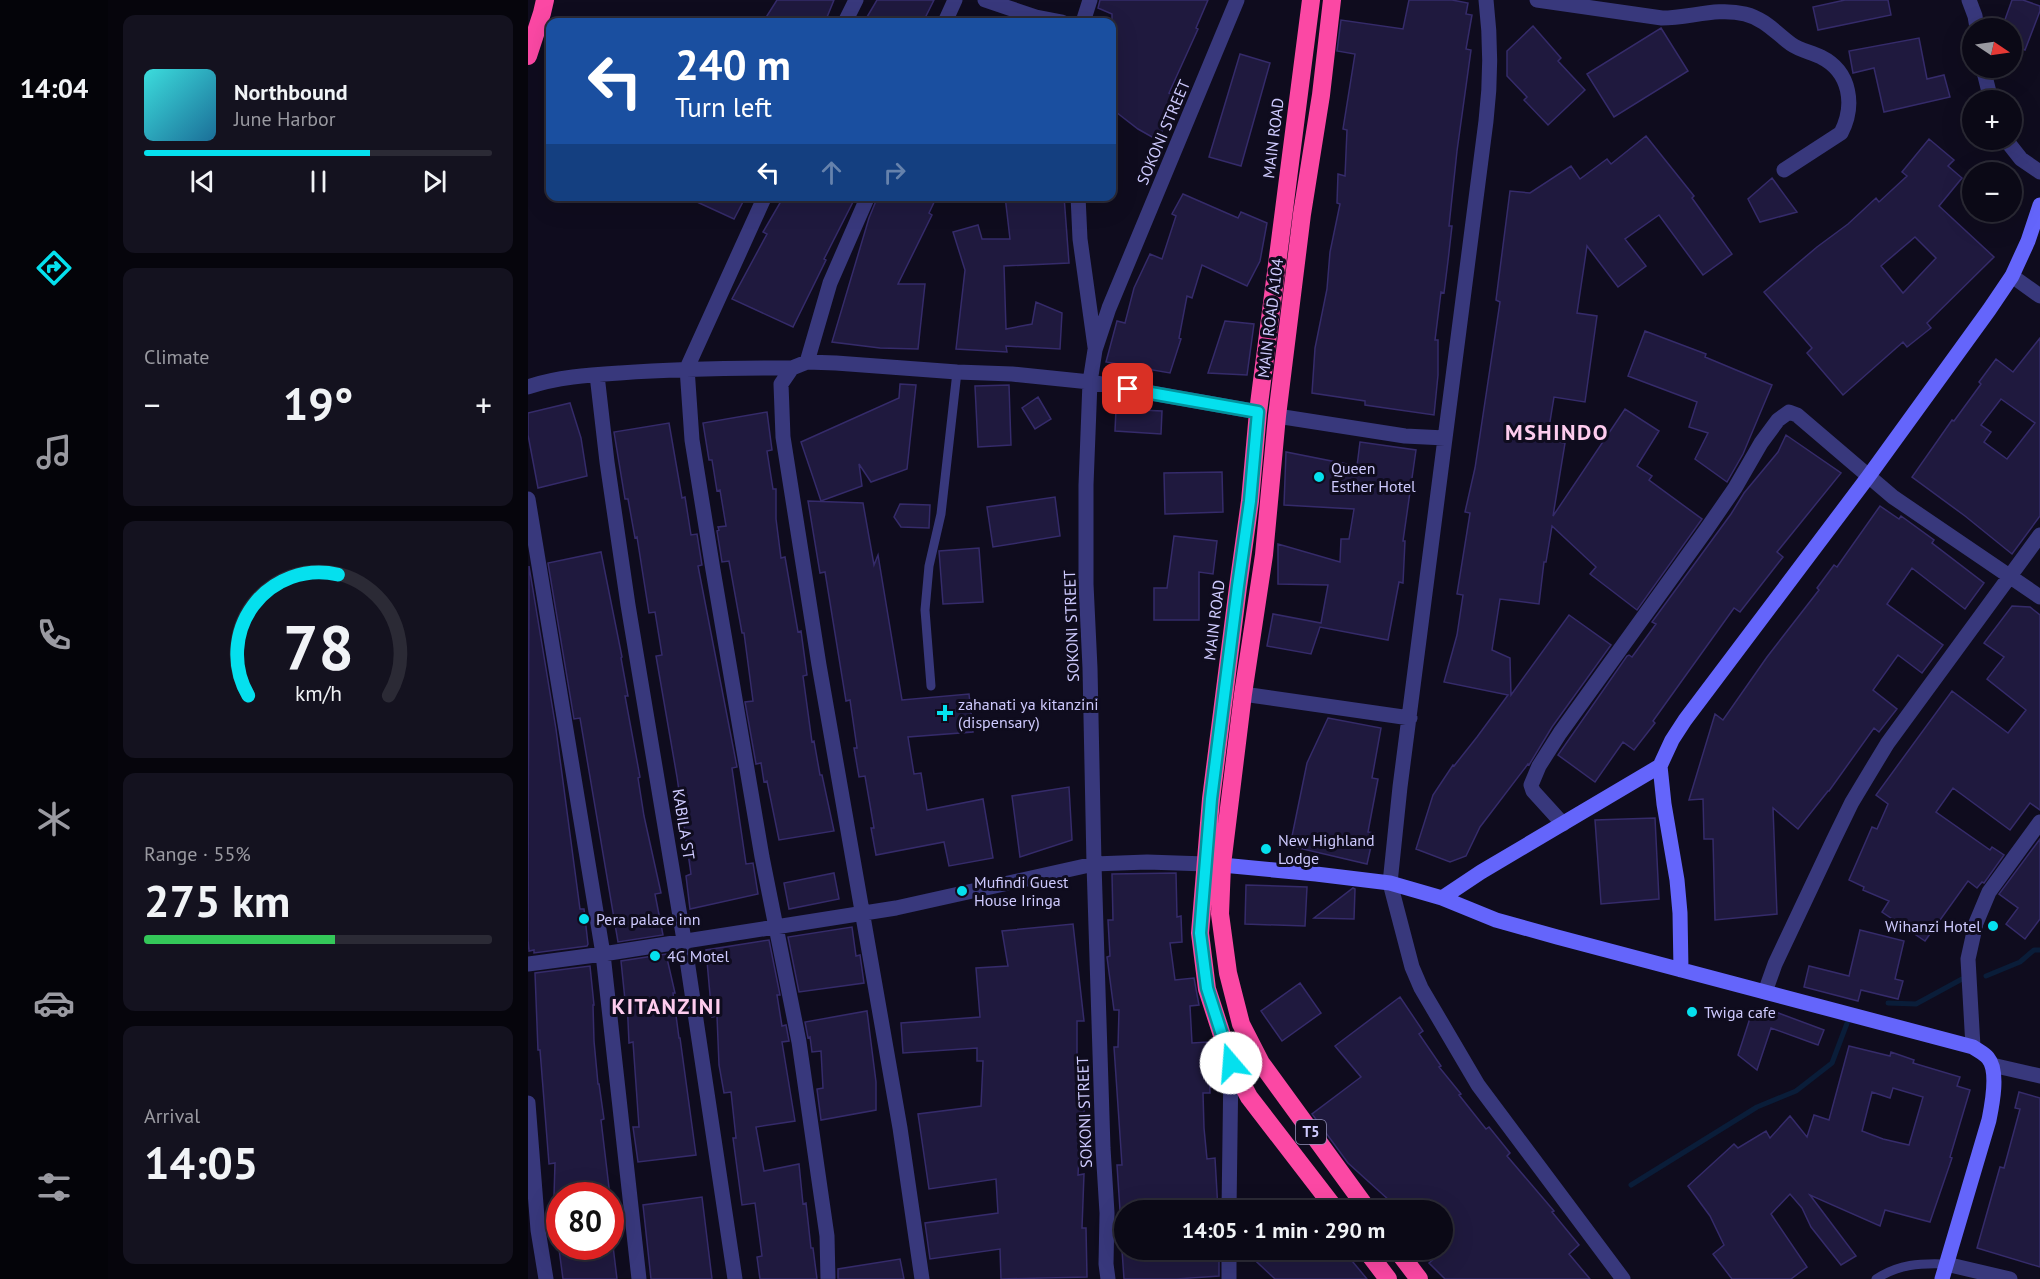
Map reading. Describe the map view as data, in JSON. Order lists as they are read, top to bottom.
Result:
{
  "streets": {
    "highway": ["MAIN ROAD", "MAIN ROAD A104", "T5"],
    "street": ["SOKONI STREET", "KABILA ST"]
  },
  "crossings": [
    ["MAIN ROAD", "MAIN ROAD A104"]
  ],
  "districts": ["MSHINDO", "KITANZINI"],
  "places": {
    "other": [
      "Queen Esther Hotel",
      "New Highland Lodge",
      "Mufindi Guest House Iringa",
      "Pera palace inn",
      "Wihanzi Hotel",
      "4G Motel",
      "Twiga cafe"
    ],
    "health": ["zahanati ya kitanzini (dispensary)"]
  },
  "north": "right",
  "page": {
    "tabs": "14:04",
    "map_buttons": ["+", "−"],
    "turn": ["240 m", "Turn left"],
    "song": ["Northbound", "June Harbor"],
    "tile": [
      "Climate",
      ["Range · 55%", "275 km"],
      ["Arrival", "14:05"]
    ],
    "heat": ["−", "19°", "+"],
    "limit": "80",
    "trip": "14:05 · 1 min · 290 m",
    "gauge": ["78", "km/h"]
  }
}
